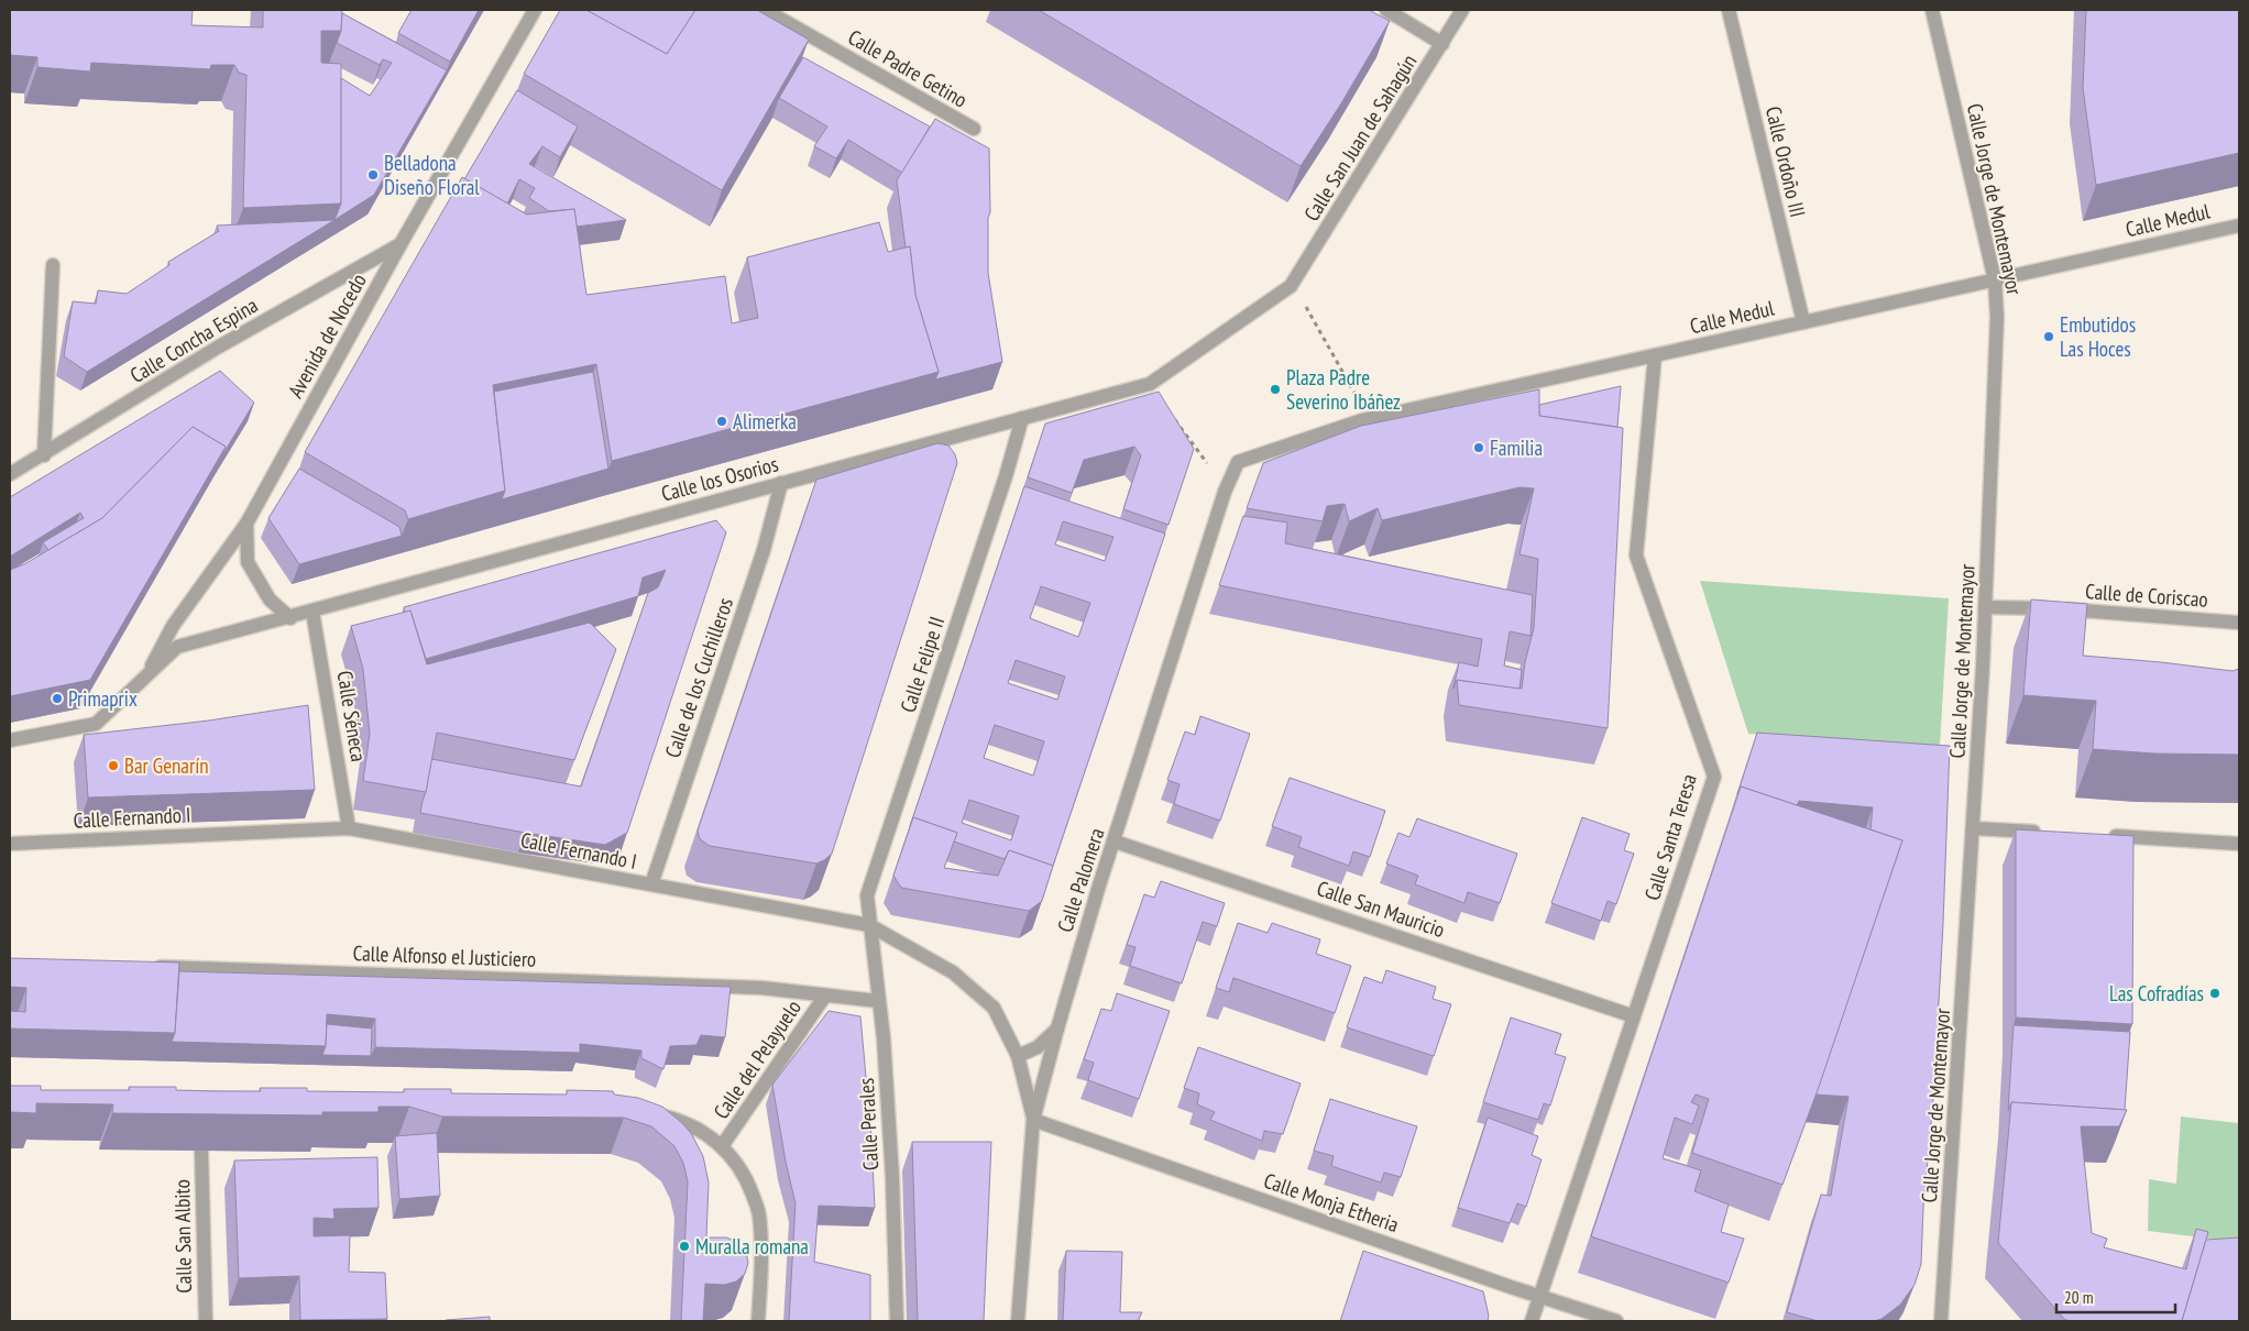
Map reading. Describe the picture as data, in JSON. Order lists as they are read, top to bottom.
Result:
{
  "streets": {
    "street": [
      "Calle Padre Getino",
      "Calle San Juan de Sahagún",
      "Calle Ordoño III",
      "Calle Jorge de Montemayor",
      "Calle Medul",
      "Avenida de Nocedo",
      "Calle Concha Espina",
      "Calle los Osorios",
      "Calle de Coriscao",
      "Calle Felipe II",
      "Calle de los Cuchilleros",
      "Calle Séneca",
      "Calle Fernando I",
      "Calle Santa Teresa",
      "Calle Palomera",
      "Calle San Mauricio",
      "Calle Alfonso el Justiciero",
      "Calle del Pelayuelo",
      "Calle Perales",
      "Calle Monja Etheria",
      "Calle San Albito"
    ]
  },
  "crossings": [
    ["Calle Ordoño III", "Calle Medul"],
    ["Calle Jorge de Montemayor", "Calle Medul"],
    ["Calle Jorge de Montemayor", "Calle de Coriscao"],
    ["Calle Medul", "Calle Santa Teresa"],
    ["Calle Medul", "Calle Palomera"],
    ["Avenida de Nocedo", "Calle Concha Espina"],
    ["Avenida de Nocedo", "Calle los Osorios"],
    ["Calle los Osorios", "Calle Felipe II"],
    ["Calle los Osorios", "Calle de los Cuchilleros"],
    ["Calle los Osorios", "Calle Séneca"],
    ["Calle Felipe II", "Calle Fernando I"],
    ["Calle Felipe II", "Calle Perales"],
    ["Calle de los Cuchilleros", "Calle Fernando I"],
    ["Calle Séneca", "Calle Fernando I"],
    ["Calle Fernando I", "Calle Palomera"],
    ["Calle Fernando I", "Calle Perales"],
    ["Calle Fernando I", "Calle Monja Etheria"],
    ["Calle Santa Teresa", "Calle San Mauricio"],
    ["Calle Santa Teresa", "Calle Monja Etheria"],
    ["Calle Palomera", "Calle San Mauricio"],
    ["Calle Palomera", "Calle Monja Etheria"],
    ["Calle Alfonso el Justiciero", "Calle del Pelayuelo"],
    ["Calle Alfonso el Justiciero", "Calle Perales"]
  ],
  "places": [
    "Belladona Diseño Floral",
    "Embutidos Las Hoces",
    "Plaza Padre Severino Ibáñez",
    "Alimerka",
    "Familia",
    "Primaprix",
    "Bar Genarín",
    "Las Cofradías",
    "Muralla romana"
  ],
  "scale_bar": "20 m"
}
